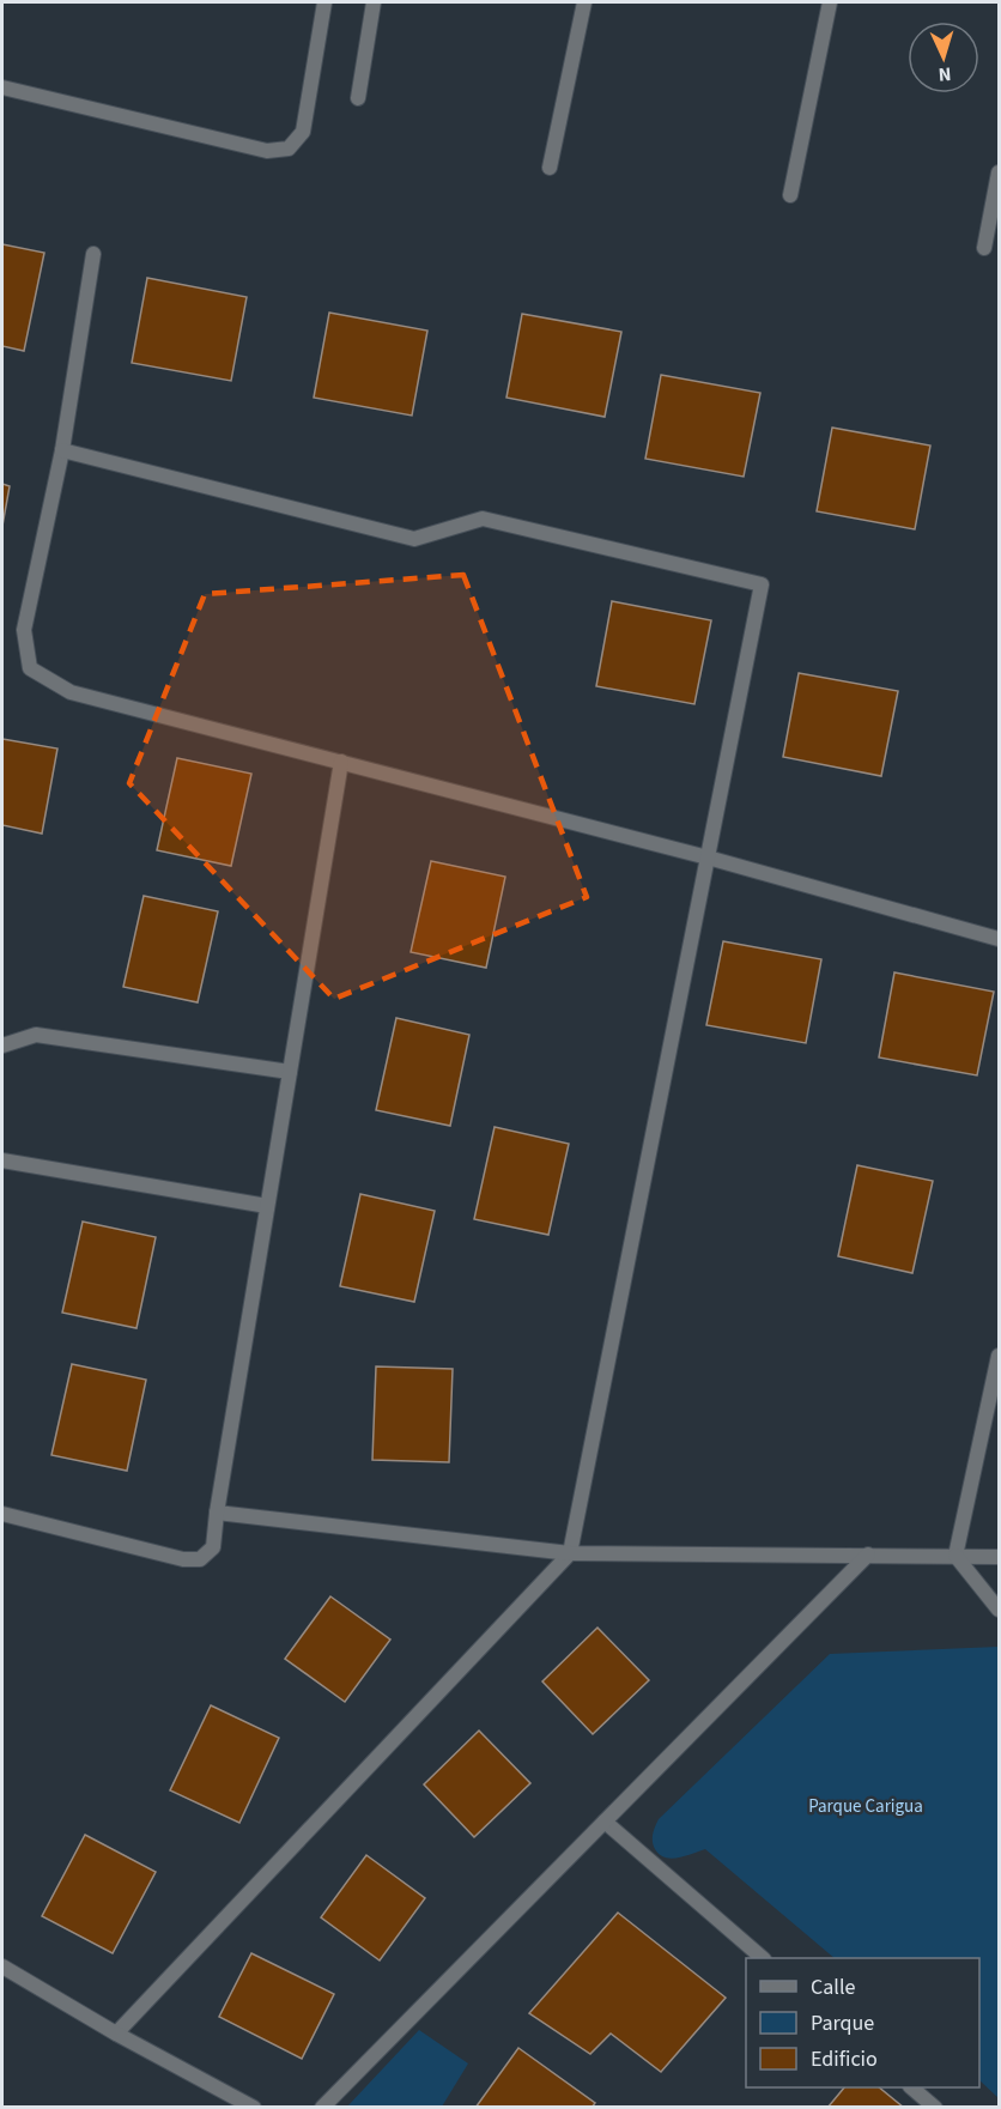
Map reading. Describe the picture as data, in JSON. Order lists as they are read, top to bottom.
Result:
{
  "parks": ["Parque Carigua"],
  "legend": ["Calle", "Parque", "Edificio"],
  "north": "bottom"
}
